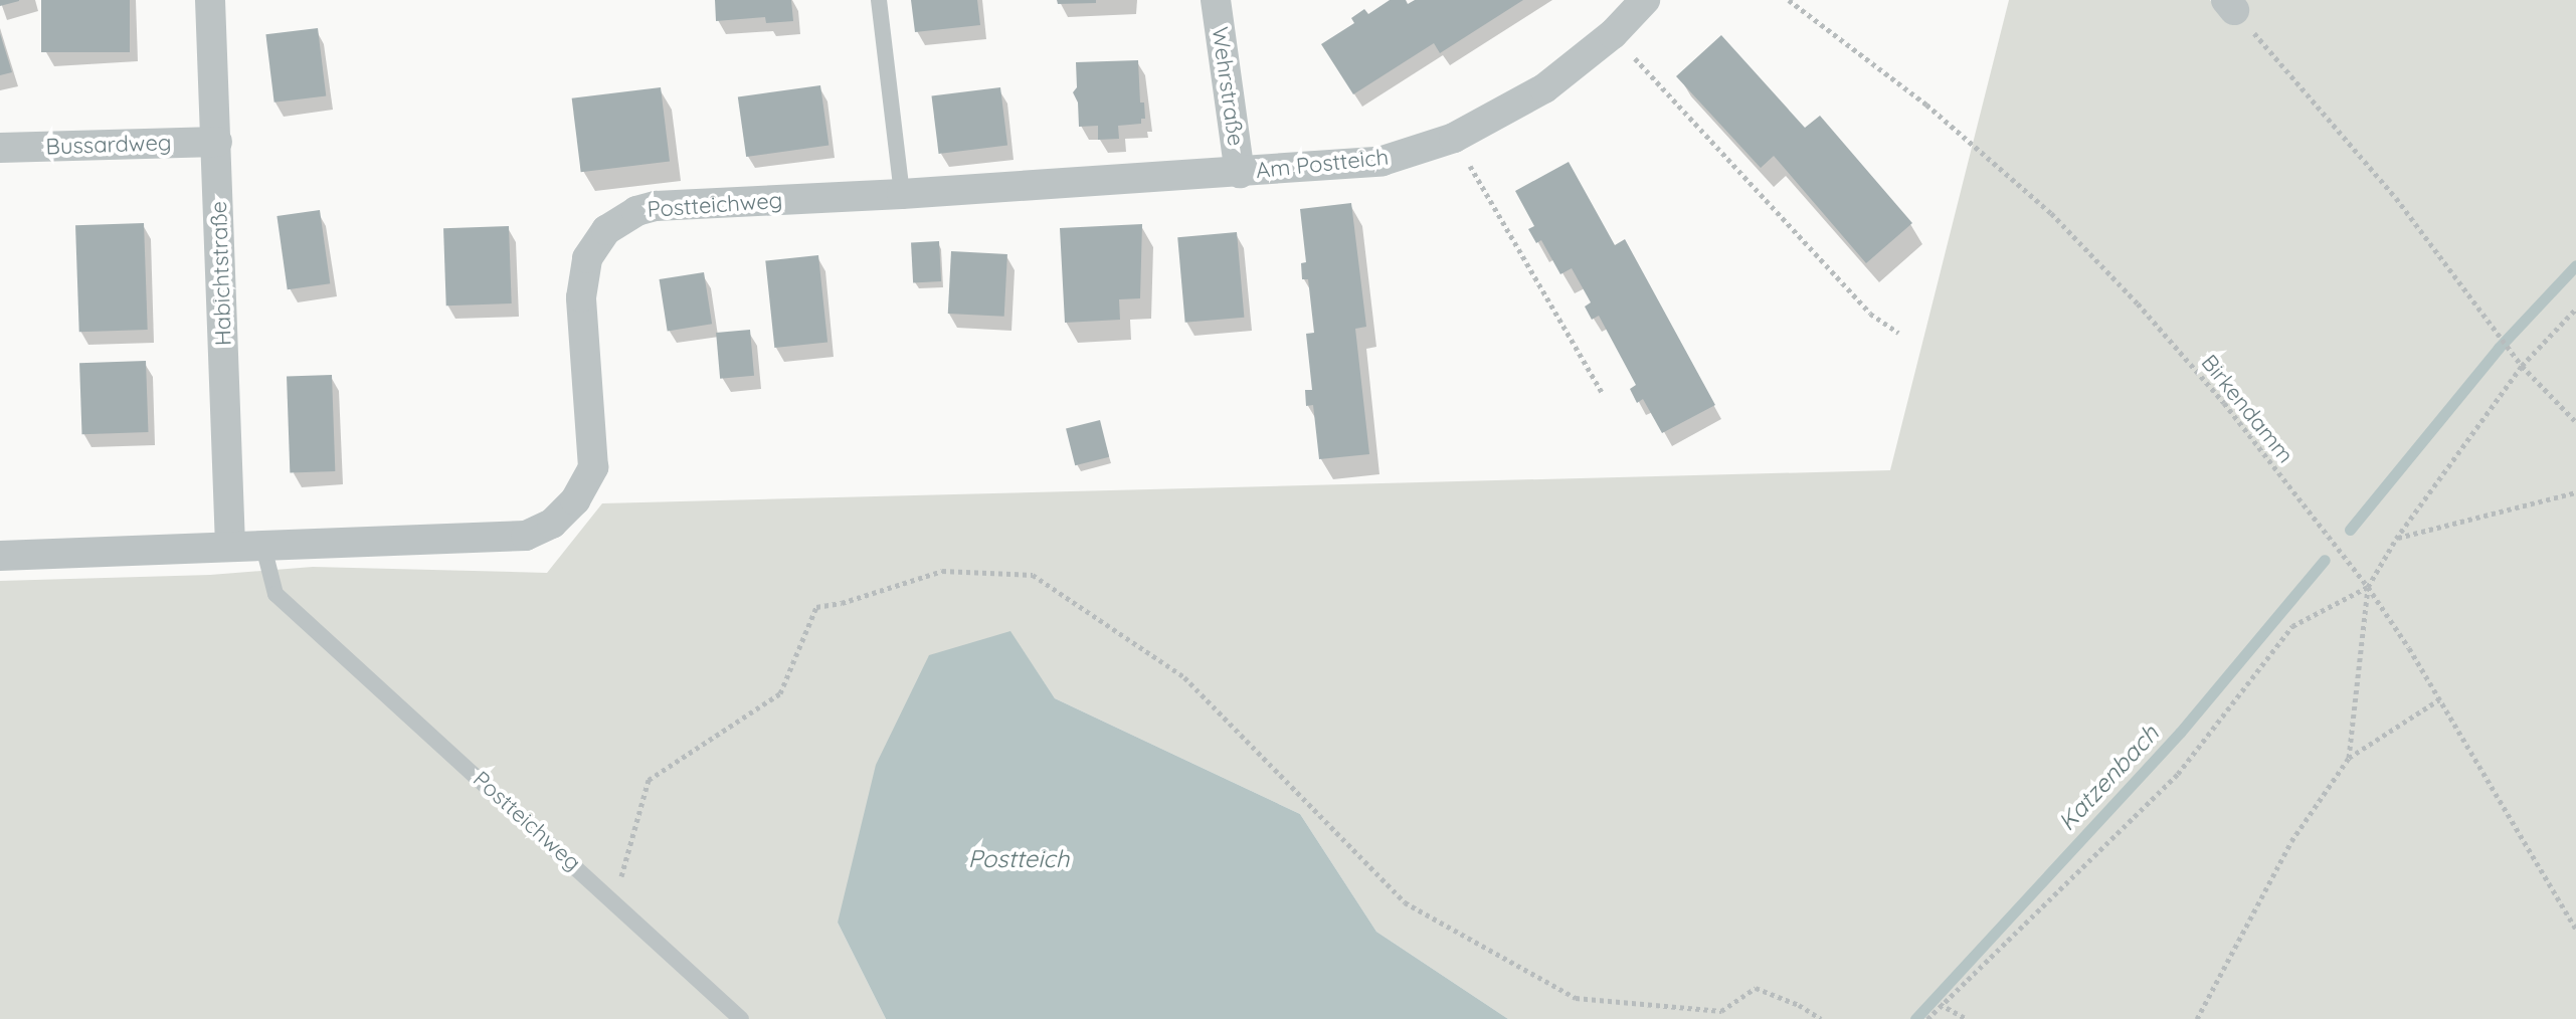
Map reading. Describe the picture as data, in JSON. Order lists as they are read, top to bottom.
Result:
{
  "streets": {
    "street": [
      "Wehrstraße",
      "Bussardweg",
      "Am Postteich",
      "Postteichweg",
      "Habichtstraße"
    ],
    "path": ["Birkendamm"]
  },
  "crossings": [
    ["Wehrstraße", "Am Postteich"],
    ["Wehrstraße", "Postteichweg"],
    ["Bussardweg", "Habichtstraße"],
    ["Am Postteich", "Postteichweg"],
    ["Postteichweg", "Habichtstraße"]
  ],
  "water": ["Katzenbach", "Postteich"]
}
